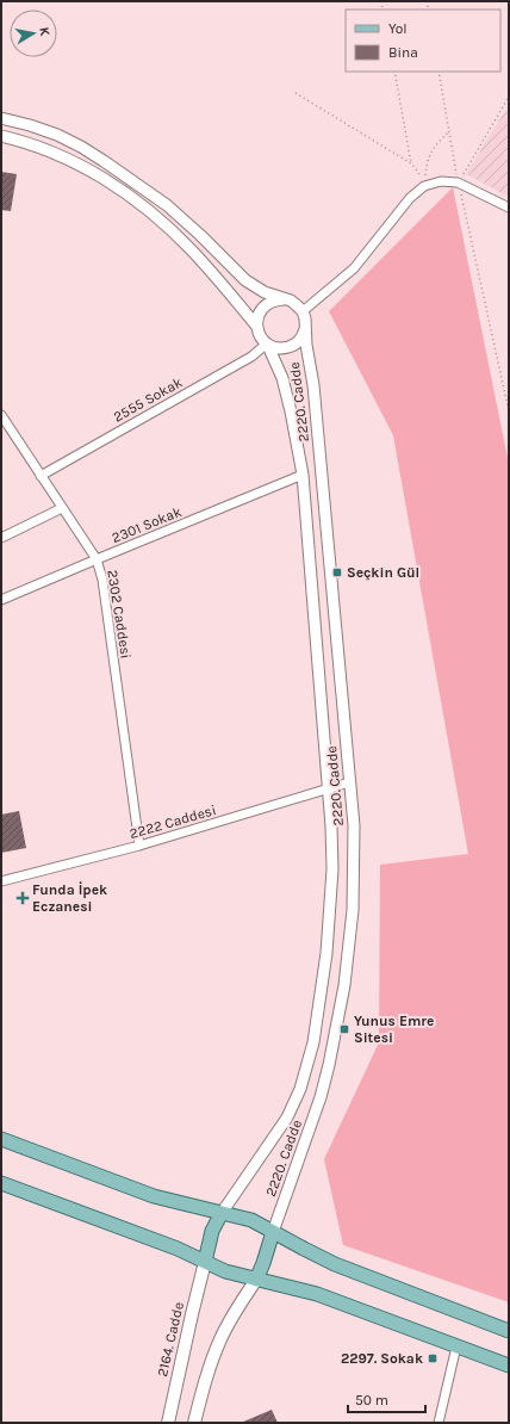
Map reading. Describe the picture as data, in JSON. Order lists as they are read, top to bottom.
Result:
{
  "streets": {
    "main road": ["2164. Cadde"],
    "street": [
      "2555 Sokak",
      "2220. Cadde",
      "2301 Sokak",
      "2302 Caddesi",
      "2222 Caddesi"
    ]
  },
  "crossings": [
    ["2555 Sokak", "2220. Cadde"],
    ["2555 Sokak", "2302 Caddesi"],
    ["2220. Cadde", "2301 Sokak"],
    ["2220. Cadde", "2222 Caddesi"],
    ["2220. Cadde", "2164. Cadde"],
    ["2301 Sokak", "2302 Caddesi"],
    ["2302 Caddesi", "2222 Caddesi"]
  ],
  "places": {
    "transit": ["Seçkin Gül", "Yunus Emre Sitesi", "2297. Sokak"],
    "health": ["Funda İpek Eczanesi"]
  },
  "legend": ["Yol", "Bina"],
  "scale_bar": "50 m",
  "north": "right"
}
